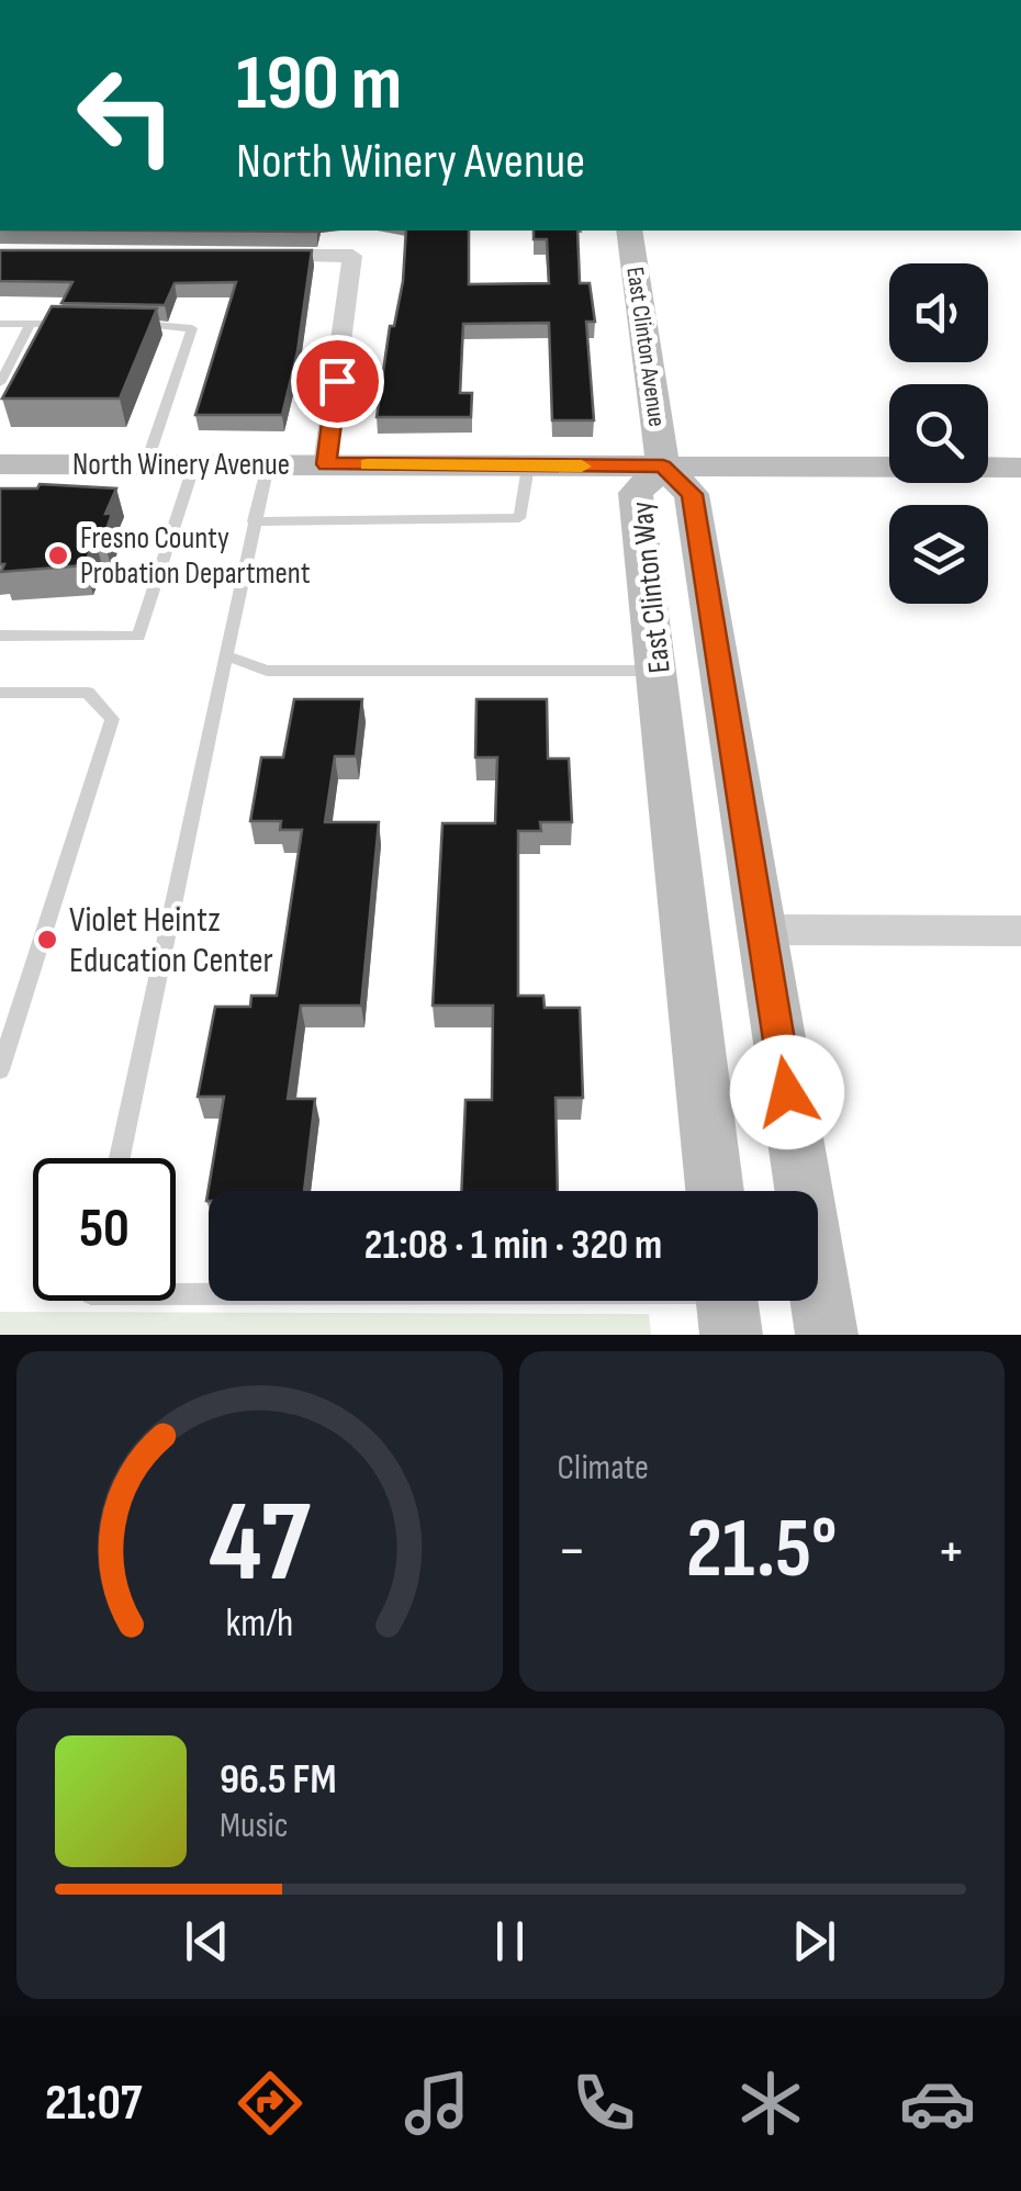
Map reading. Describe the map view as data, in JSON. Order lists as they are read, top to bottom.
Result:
{
  "streets": {
    "main road": ["East Clinton Avenue", "North Winery Avenue", "East Clinton Way"]
  },
  "crossings": [
    ["East Clinton Avenue", "North Winery Avenue"],
    ["East Clinton Avenue", "East Clinton Way"],
    ["North Winery Avenue", "East Clinton Way"]
  ],
  "places": ["Fresno County Probation Department", "Violet Heintz Education Center"],
  "page": {
    "turn": ["190 m", "North Winery Avenue"],
    "limit": "50",
    "trip": "21:08 · 1 min · 320 m",
    "tile": "Climate",
    "heat": ["−", "21.5°", "+"],
    "song": ["96.5 FM", "Music"],
    "tabs": "21:07",
    "gauge": ["47", "km/h"]
  }
}
